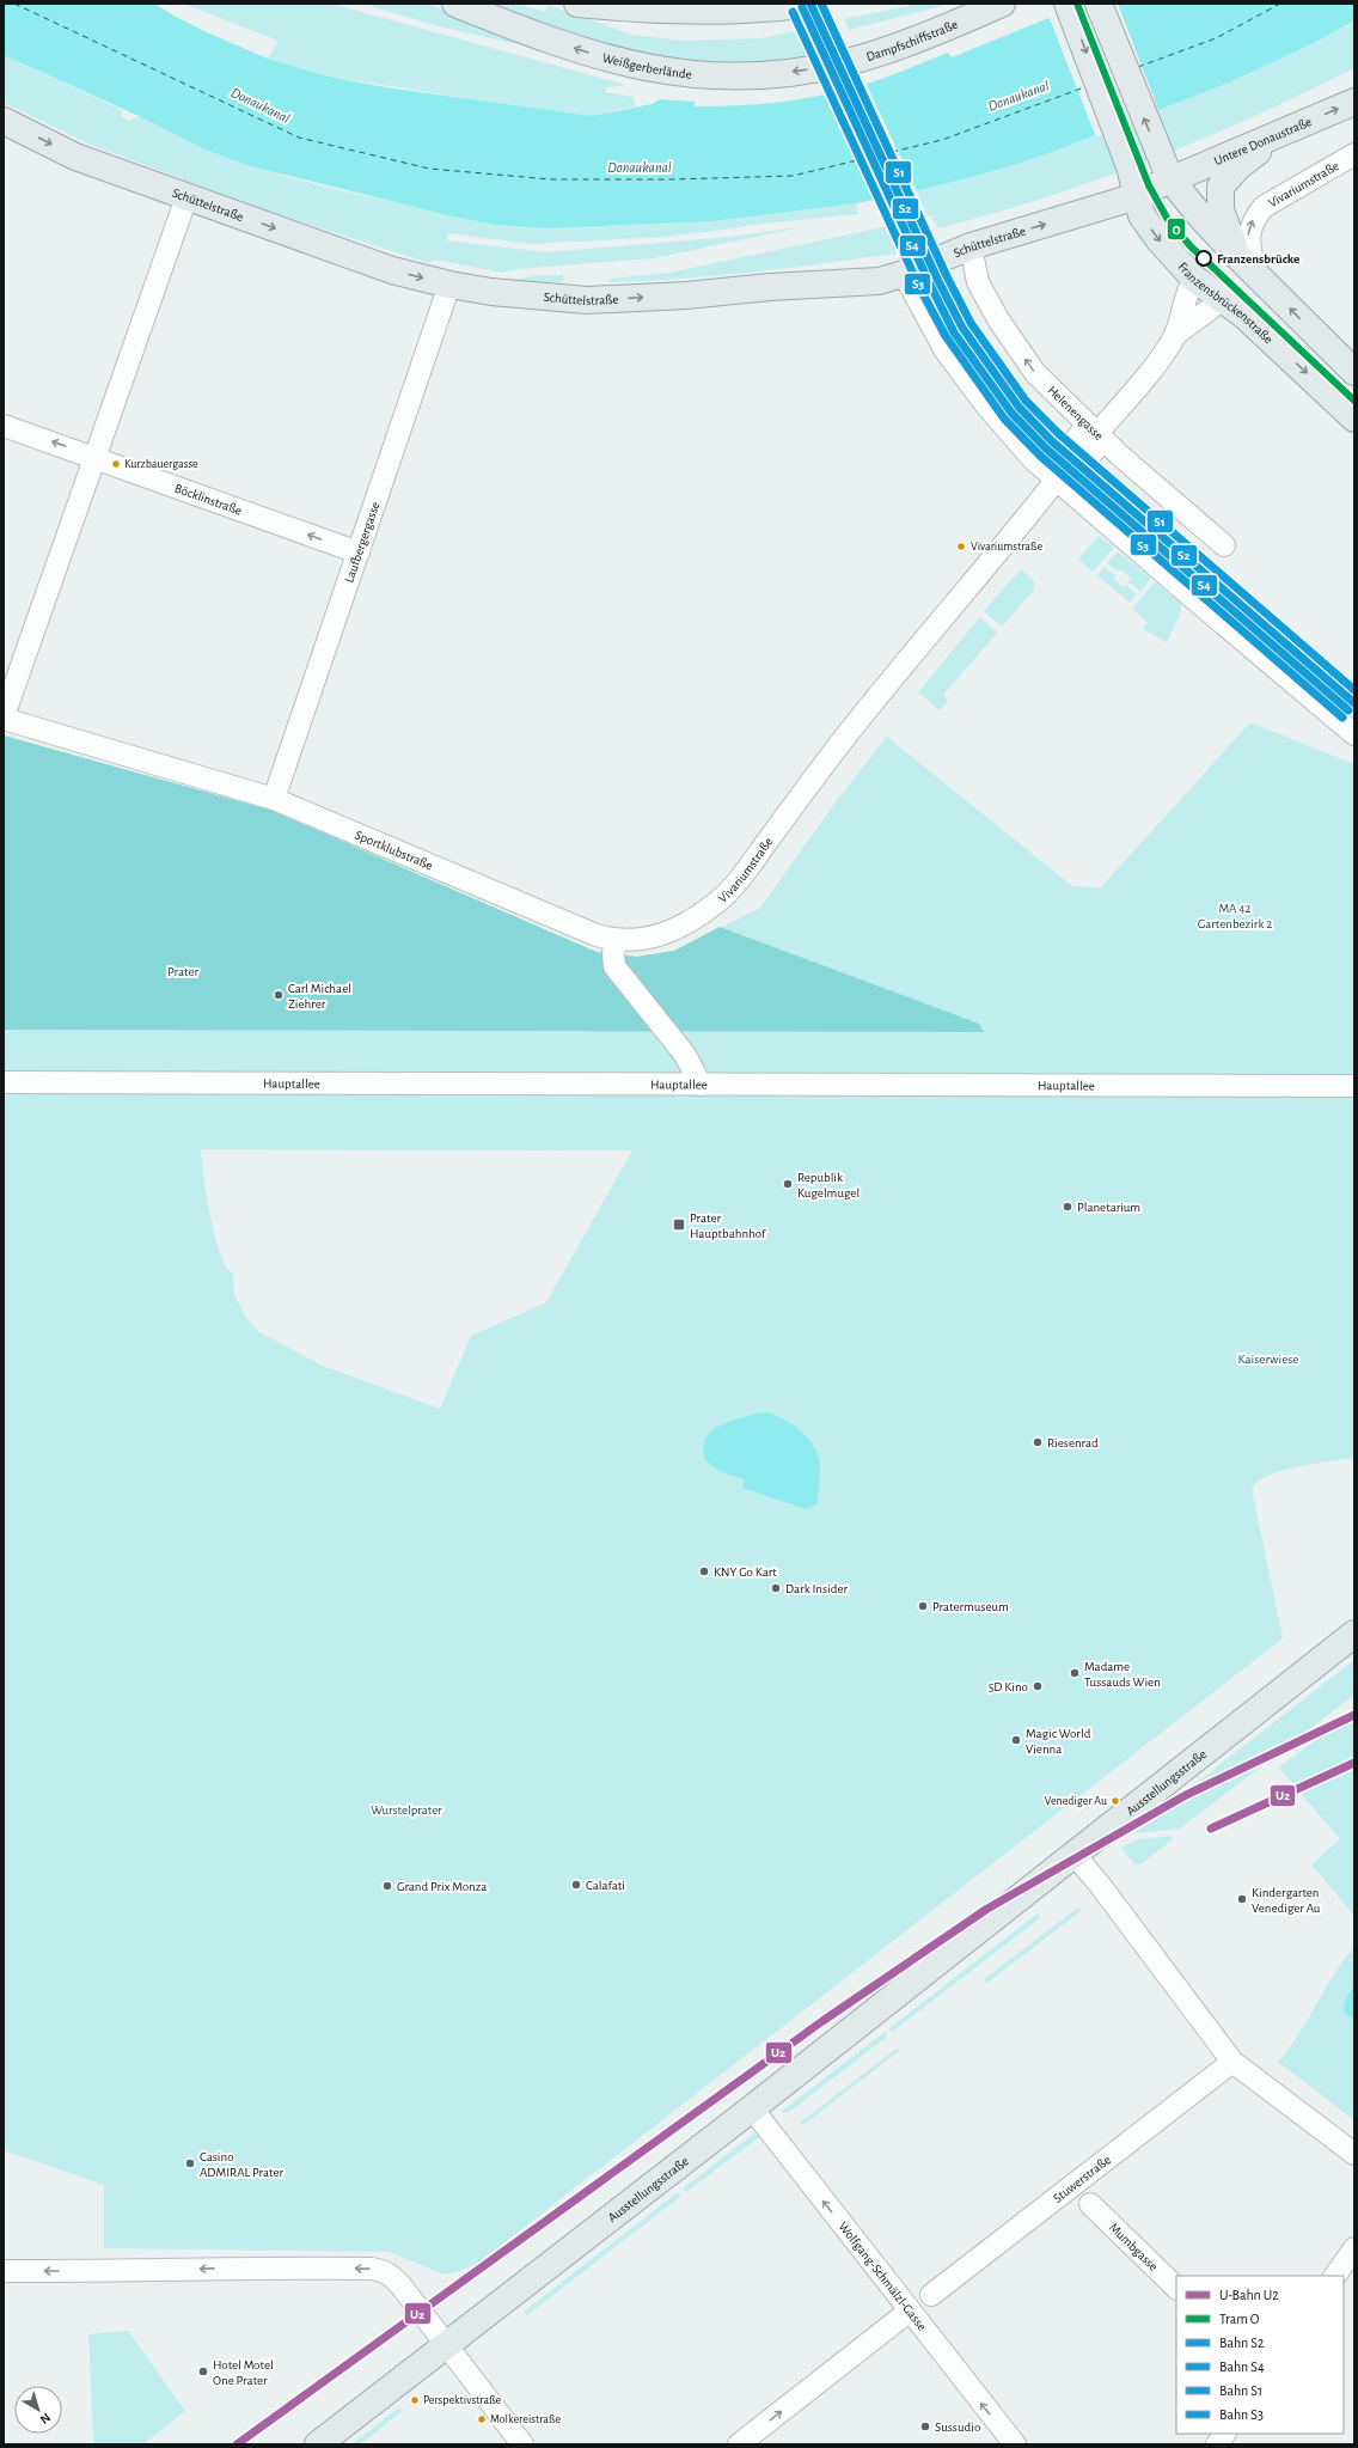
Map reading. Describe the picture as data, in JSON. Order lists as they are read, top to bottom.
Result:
{
  "streets": {
    "main road": [
      "Dampfschiffstraße",
      "Weißgerberlände",
      "Untere Donaustraße",
      "Schüttelstraße",
      "Franzensbrückenstraße",
      "Ausstellungsstraße"
    ],
    "street": [
      "Vivariumstraße",
      "Helenengasse",
      "Böcklinstraße",
      "Laufbergergasse",
      "Sportklubstraße",
      "Hauptallee",
      "Stuwerstraße",
      "Mumbgasse",
      "Wolfgang-Schmälzl-Gasse"
    ]
  },
  "crossings": [
    ["Dampfschiffstraße", "Weißgerberlände"],
    ["Untere Donaustraße", "Schüttelstraße"],
    ["Vivariumstraße", "Helenengasse"],
    ["Vivariumstraße", "Sportklubstraße"],
    ["Schüttelstraße", "Franzensbrückenstraße"],
    ["Schüttelstraße", "Helenengasse"],
    ["Schüttelstraße", "Laufbergergasse"],
    ["Böcklinstraße", "Laufbergergasse"],
    ["Laufbergergasse", "Sportklubstraße"],
    ["Ausstellungsstraße", "Wolfgang-Schmälzl-Gasse"]
  ],
  "one_way": [
    "Untere Donaustraße",
    "Schüttelstraße",
    "Böcklinstraße",
    "Wolfgang-Schmälzl-Gasse"
  ],
  "water": ["Donaukanal"],
  "parks": [
    "MA 42 Gartenbezirk 2",
    "Prater",
    "Kaiserwiese",
    "Wurstelprater"
  ],
  "places": {
    "other": [
      "Franzensbrücke",
      "Kurzbauergasse",
      "Vivariumstraße",
      "Carl Michael Ziehrer",
      "Republik Kugelmugel",
      "Planetarium",
      "Riesenrad",
      "KNY Go Kart",
      "Dark Insider",
      "Pratermuseum",
      "Madame Tussauds Wien",
      "5D Kino",
      "Magic World Vienna",
      "Venediger Au",
      "Calafati",
      "Grand Prix Monza",
      "Kindergarten Venediger Au",
      "Casino ADMIRAL Prater",
      "Hotel Motel One Prater",
      "Perspektivstraße",
      "Molkereistraße",
      "Sussudio"
    ],
    "transit": ["Prater Hauptbahnhof"]
  },
  "lines": [
    "tram line O",
    "rail line S2",
    "rail line S1",
    "rail line S4",
    "rail line S3",
    "metro line U2"
  ],
  "legend": [
    "U-Bahn U2",
    "Tram O",
    "Bahn S2",
    "Bahn S4",
    "Bahn S1",
    "Bahn S3"
  ],
  "north": "bottom right"
}
